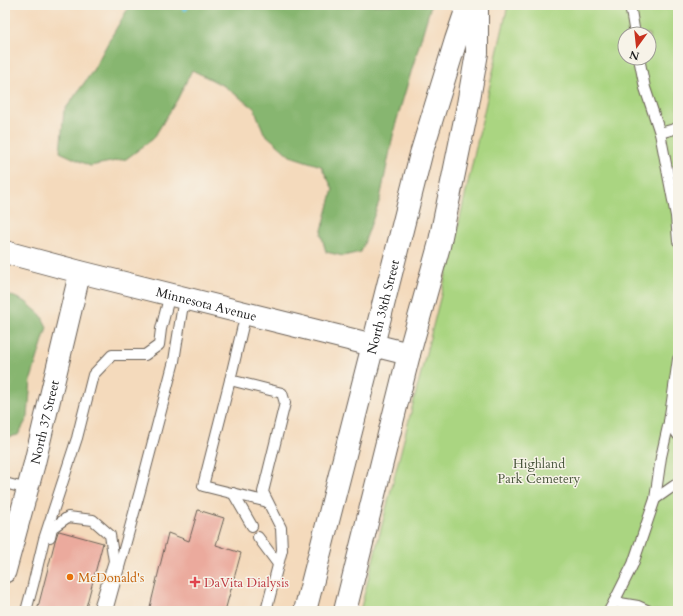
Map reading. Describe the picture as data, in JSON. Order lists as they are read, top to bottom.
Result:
{
  "streets": {
    "main road": ["Minnesota Avenue", "North 38th Street"],
    "street": ["North 37 Street"]
  },
  "crossings": [
    ["Minnesota Avenue", "North 38th Street"],
    ["Minnesota Avenue", "North 37 Street"]
  ],
  "parks": ["Highland Park Cemetery"],
  "places": {
    "other": ["McDonald's"],
    "health": ["DaVita Dialysis"]
  },
  "north": "bottom"
}
